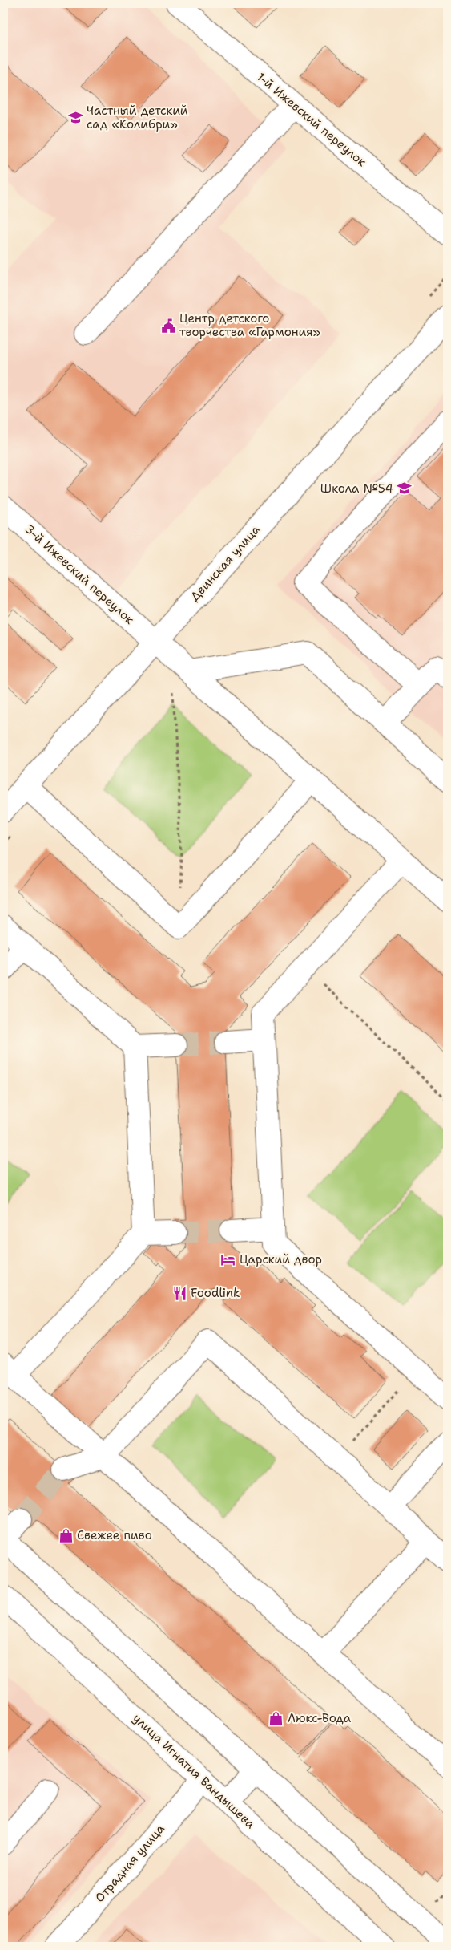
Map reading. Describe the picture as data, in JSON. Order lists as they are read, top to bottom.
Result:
{
  "streets": {
    "street": [
      "1-й Ижевский переулок",
      "Двинская улица",
      "3-й Ижевский переулок",
      "улица Игнатия Вандышева",
      "Отрадная улица"
    ]
  },
  "crossings": [
    ["Двинская улица", "3-й Ижевский переулок"],
    ["улица Игнатия Вандышева", "Отрадная улица"]
  ],
  "places": {
    "school or university": ["Частный детский сад «Колибри»", "Школа №54"],
    "public building": ["Центр детского творчества «Гармония»"],
    "hotel": ["Царский двор"],
    "restaurant": ["Foodlink"],
    "shop": ["Свежее пиво", "Люкс-Вода"]
  }
}
